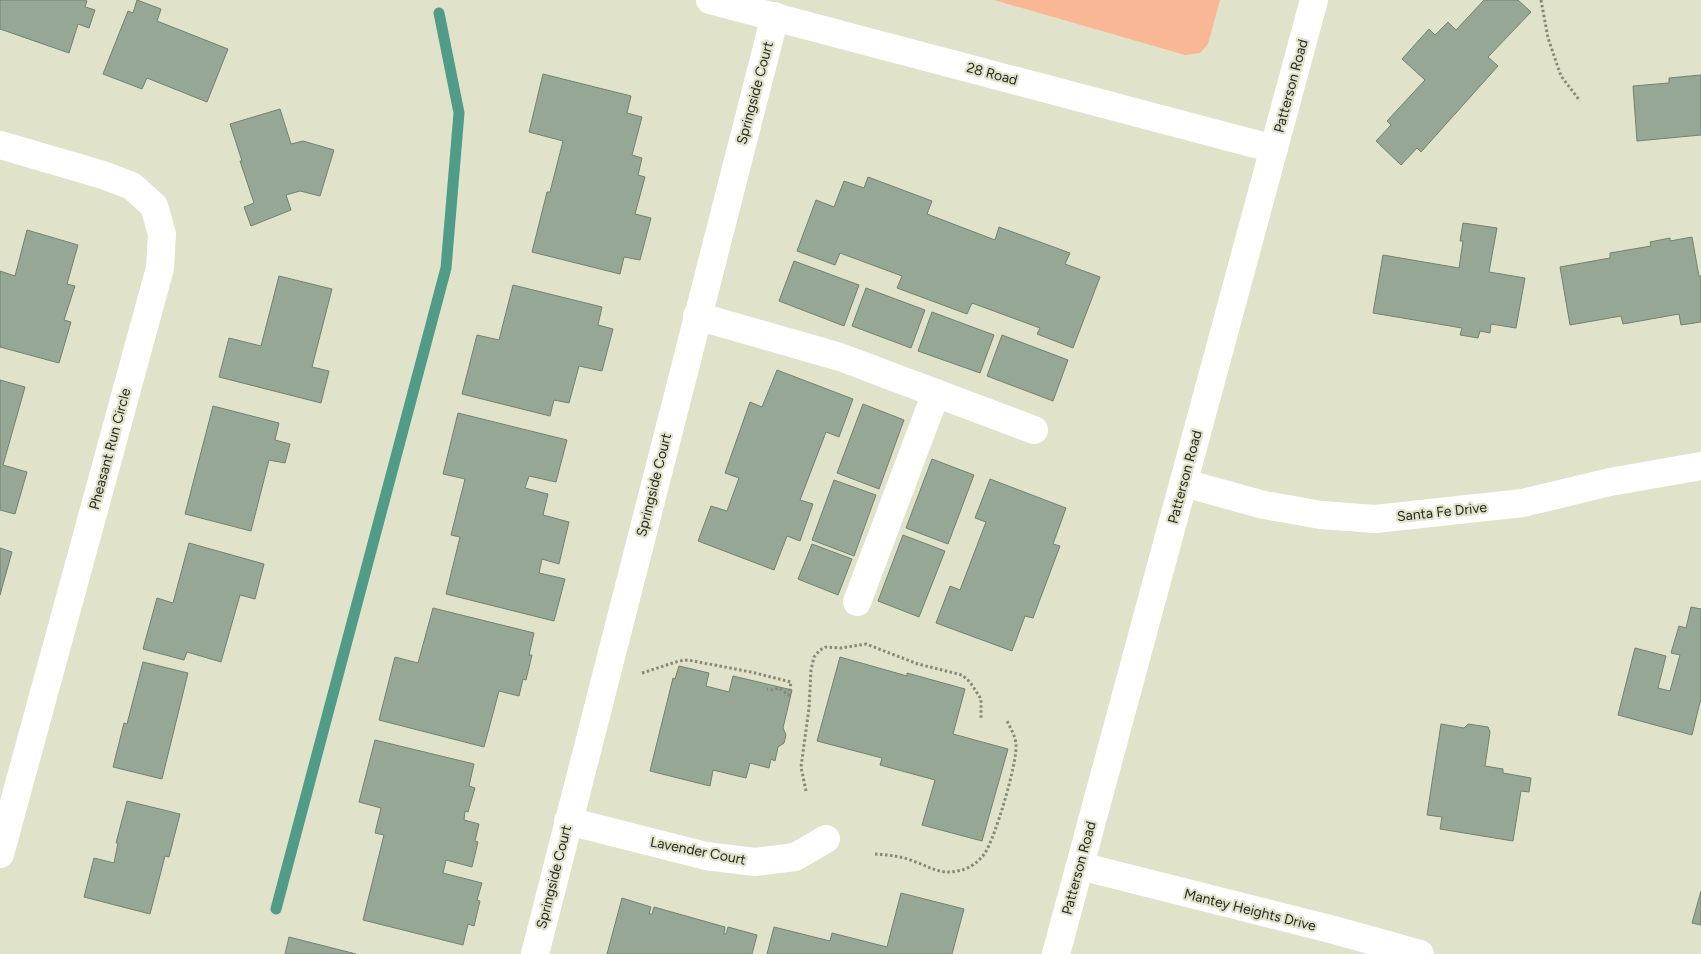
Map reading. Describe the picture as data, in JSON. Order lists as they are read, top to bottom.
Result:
{
  "streets": {
    "street": [
      "28 Road",
      "Patterson Road",
      "Springside Court",
      "Pheasant Run Circle",
      "Santa Fe Drive",
      "Lavender Court",
      "Mantey Heights Drive"
    ]
  },
  "crossings": [
    ["28 Road", "Patterson Road"],
    ["28 Road", "Springside Court"],
    ["Patterson Road", "Santa Fe Drive"],
    ["Patterson Road", "Mantey Heights Drive"],
    ["Springside Court", "Lavender Court"]
  ]
}
